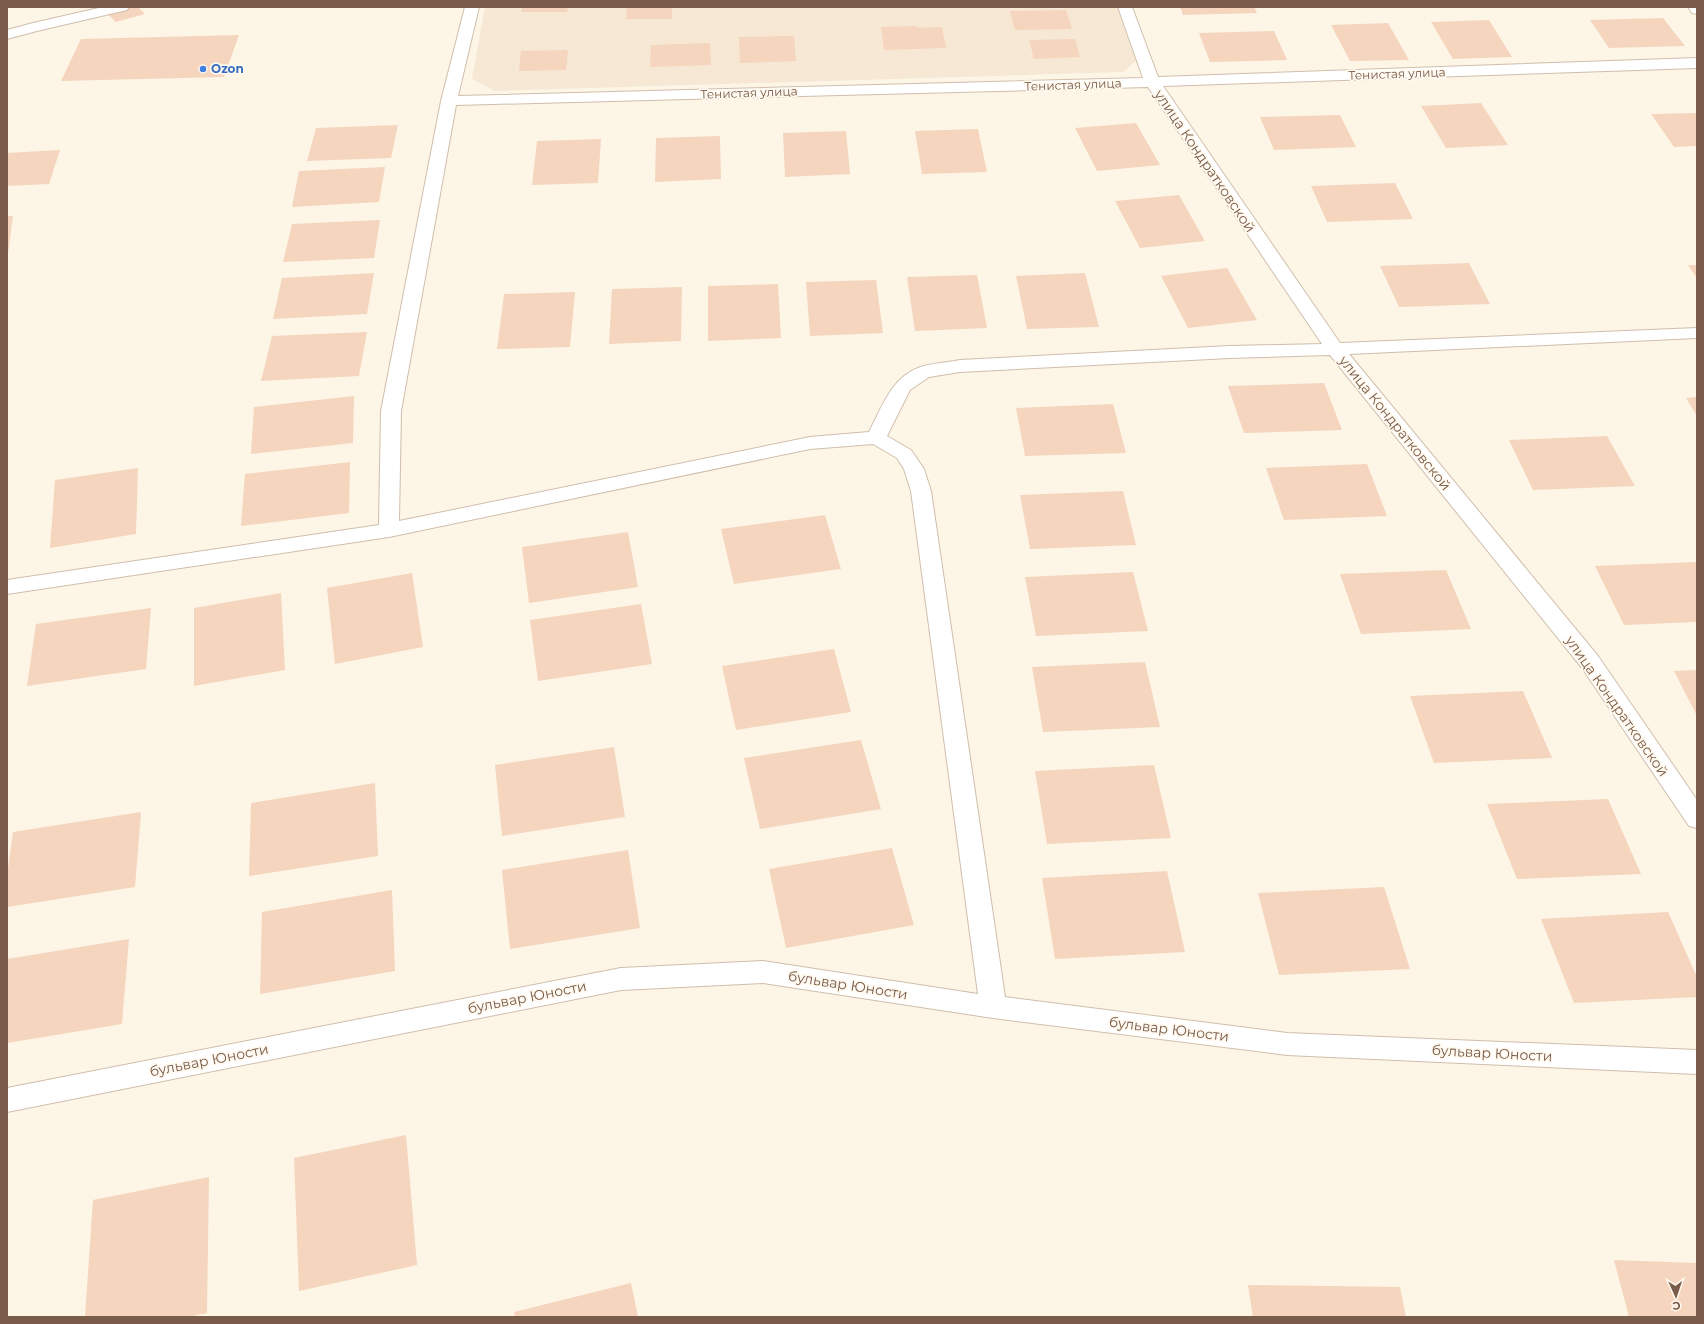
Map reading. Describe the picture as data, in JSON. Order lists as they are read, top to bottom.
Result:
{
  "streets": {
    "street": ["Тенистая улица", "улица Кондратковской", "бульвар Юности"]
  },
  "crossings": [
    ["Тенистая улица", "улица Кондратковской"]
  ],
  "places": ["Ozon"],
  "north": "bottom"
}
